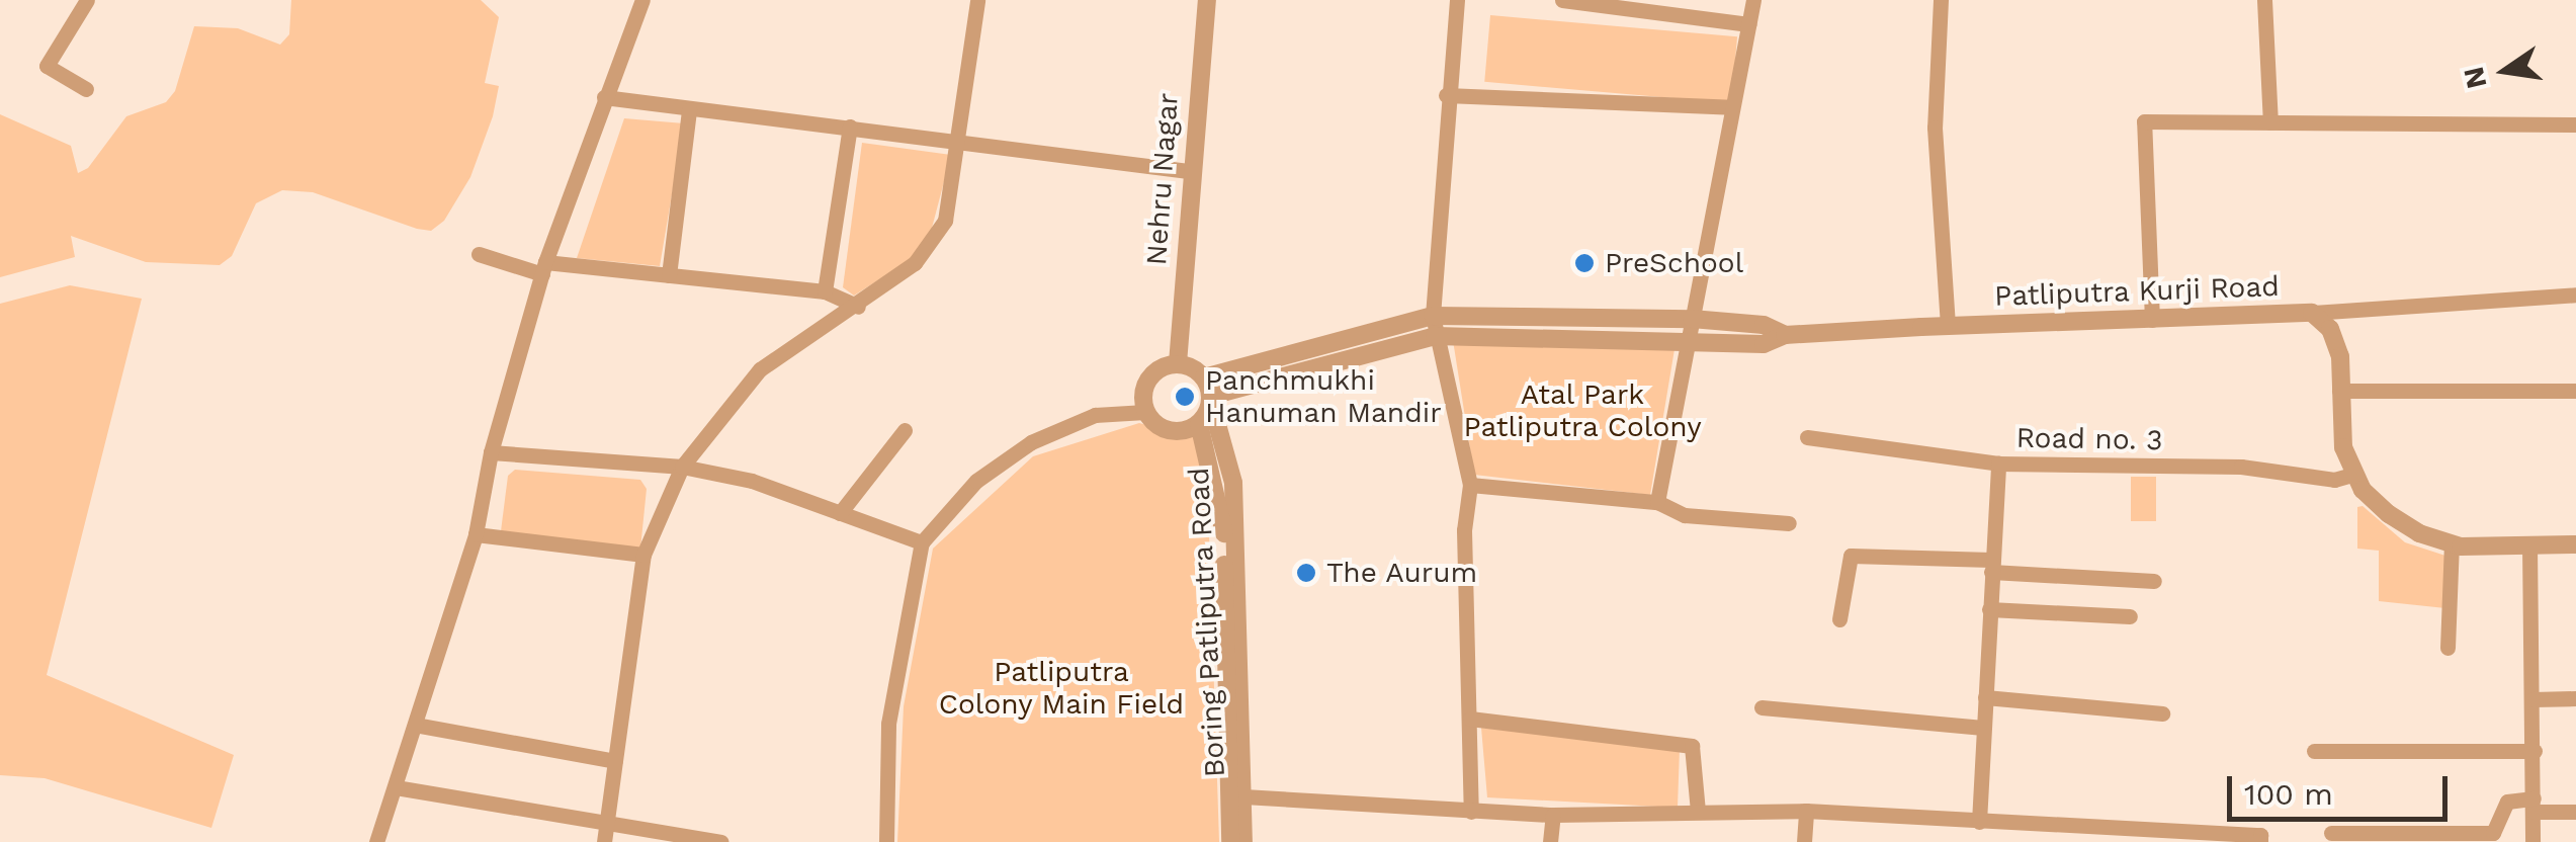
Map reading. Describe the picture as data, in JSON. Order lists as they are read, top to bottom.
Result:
{
  "streets": {
    "street": [
      "Nehru Nagar",
      "Patliputra Kurji Road",
      "Road no. 3",
      "Boring Patliputra Road"
    ]
  },
  "crossings": [
    ["Nehru Nagar", "Patliputra Kurji Road"],
    ["Nehru Nagar", "Boring Patliputra Road"],
    ["Patliputra Kurji Road", "Road no. 3"],
    ["Patliputra Kurji Road", "Boring Patliputra Road"]
  ],
  "parks": ["Atal Park Patliputra Colony", "Patliputra Colony Main Field"],
  "places": ["PreSchool", "Panchmukhi Hanuman Mandir", "The Aurum"],
  "scale_bar": "100 m",
  "north": "left"
}
